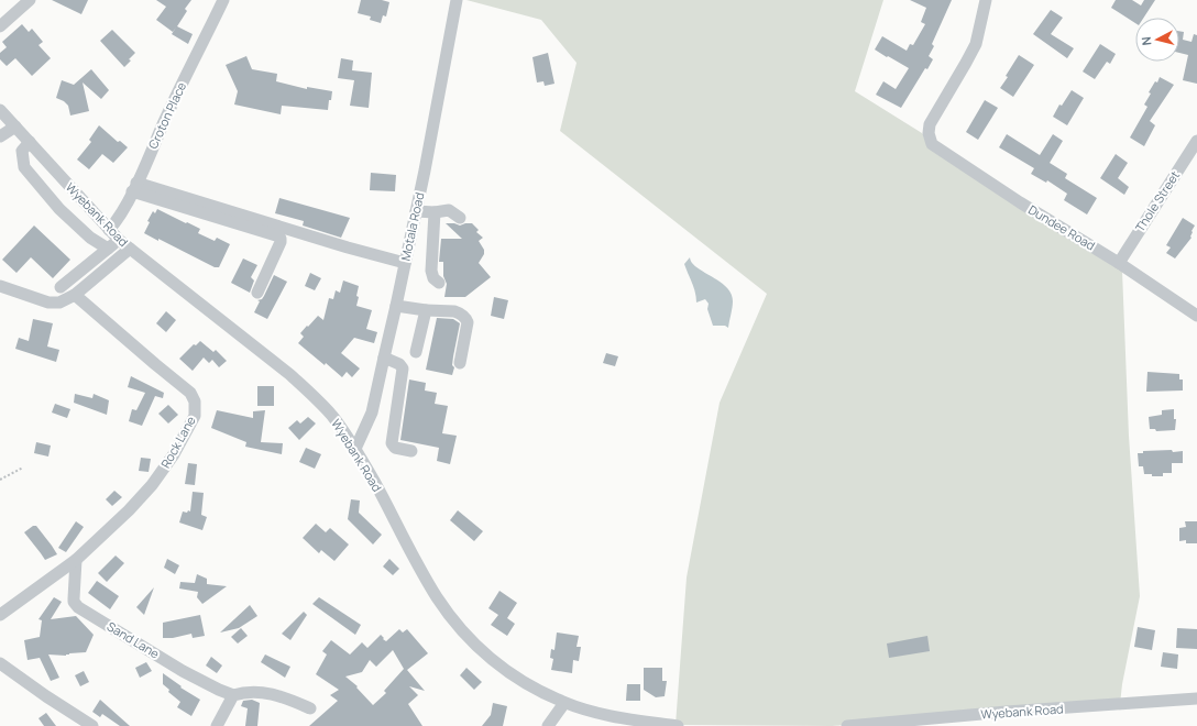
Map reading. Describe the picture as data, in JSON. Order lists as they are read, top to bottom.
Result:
{
  "streets": {
    "street": [
      "Croton Place",
      "Thole Street",
      "Wyebank Road",
      "Motala Road",
      "Dundee Road",
      "Rock Lane",
      "Sand Lane"
    ]
  },
  "crossings": [
    ["Croton Place", "Wyebank Road"],
    ["Thole Street", "Dundee Road"],
    ["Wyebank Road", "Motala Road"],
    ["Rock Lane", "Sand Lane"]
  ],
  "north": "left"
}
